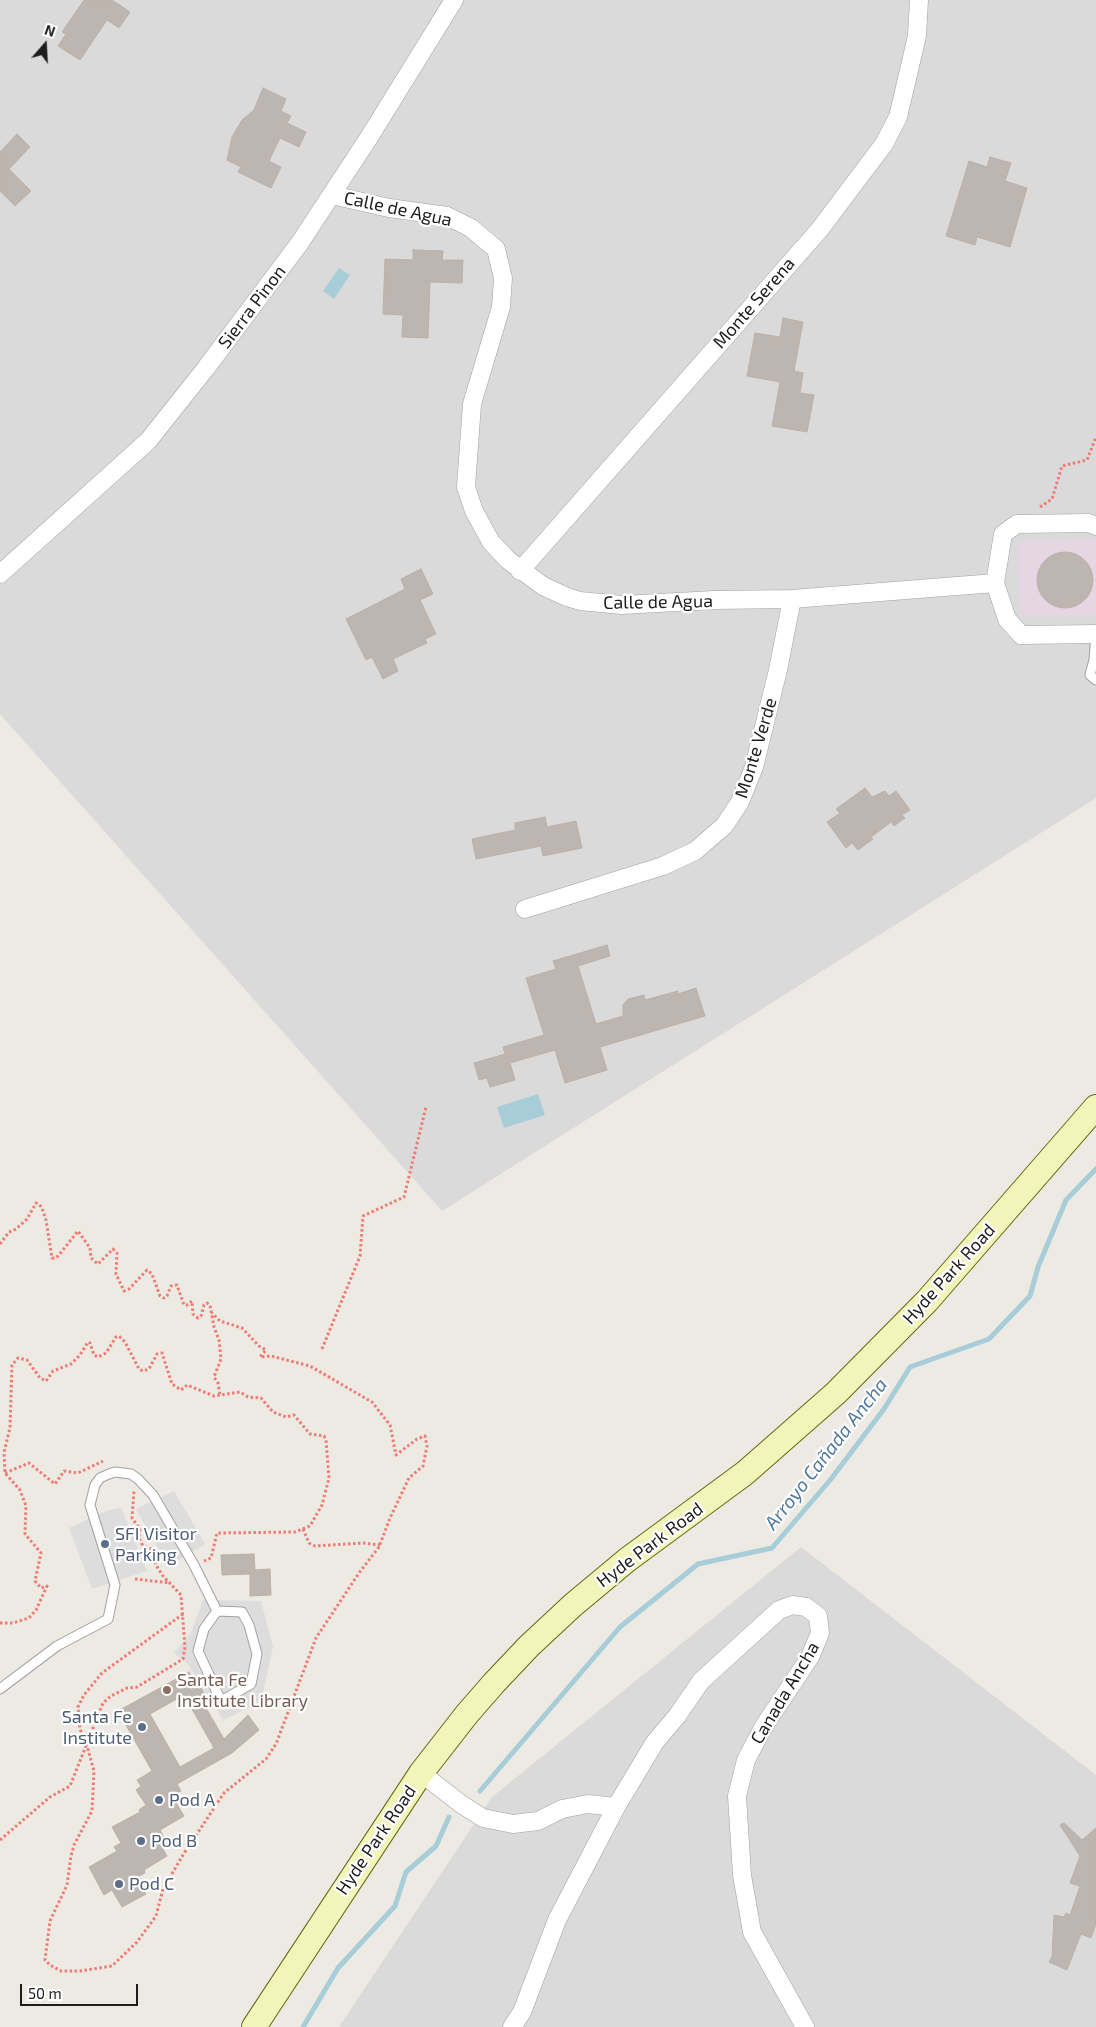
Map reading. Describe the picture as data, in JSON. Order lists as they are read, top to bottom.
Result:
{
  "streets": {
    "main road": ["Hyde Park Road"],
    "street": [
      "Calle de Agua",
      "Monte Serena",
      "Sierra Pinon",
      "Monte Verde",
      "Canada Ancha"
    ]
  },
  "crossings": [
    ["Calle de Agua", "Monte Serena"],
    ["Calle de Agua", "Sierra Pinon"],
    ["Calle de Agua", "Monte Verde"]
  ],
  "water": ["Arroyo Cañada Ancha"],
  "places": [
    "SFI Visitor Parking",
    "Santa Fe Institute Library",
    "Santa Fe Institute",
    "Pod A",
    "Pod B",
    "Pod C"
  ],
  "scale_bar": "50 m",
  "north": "top"
}
